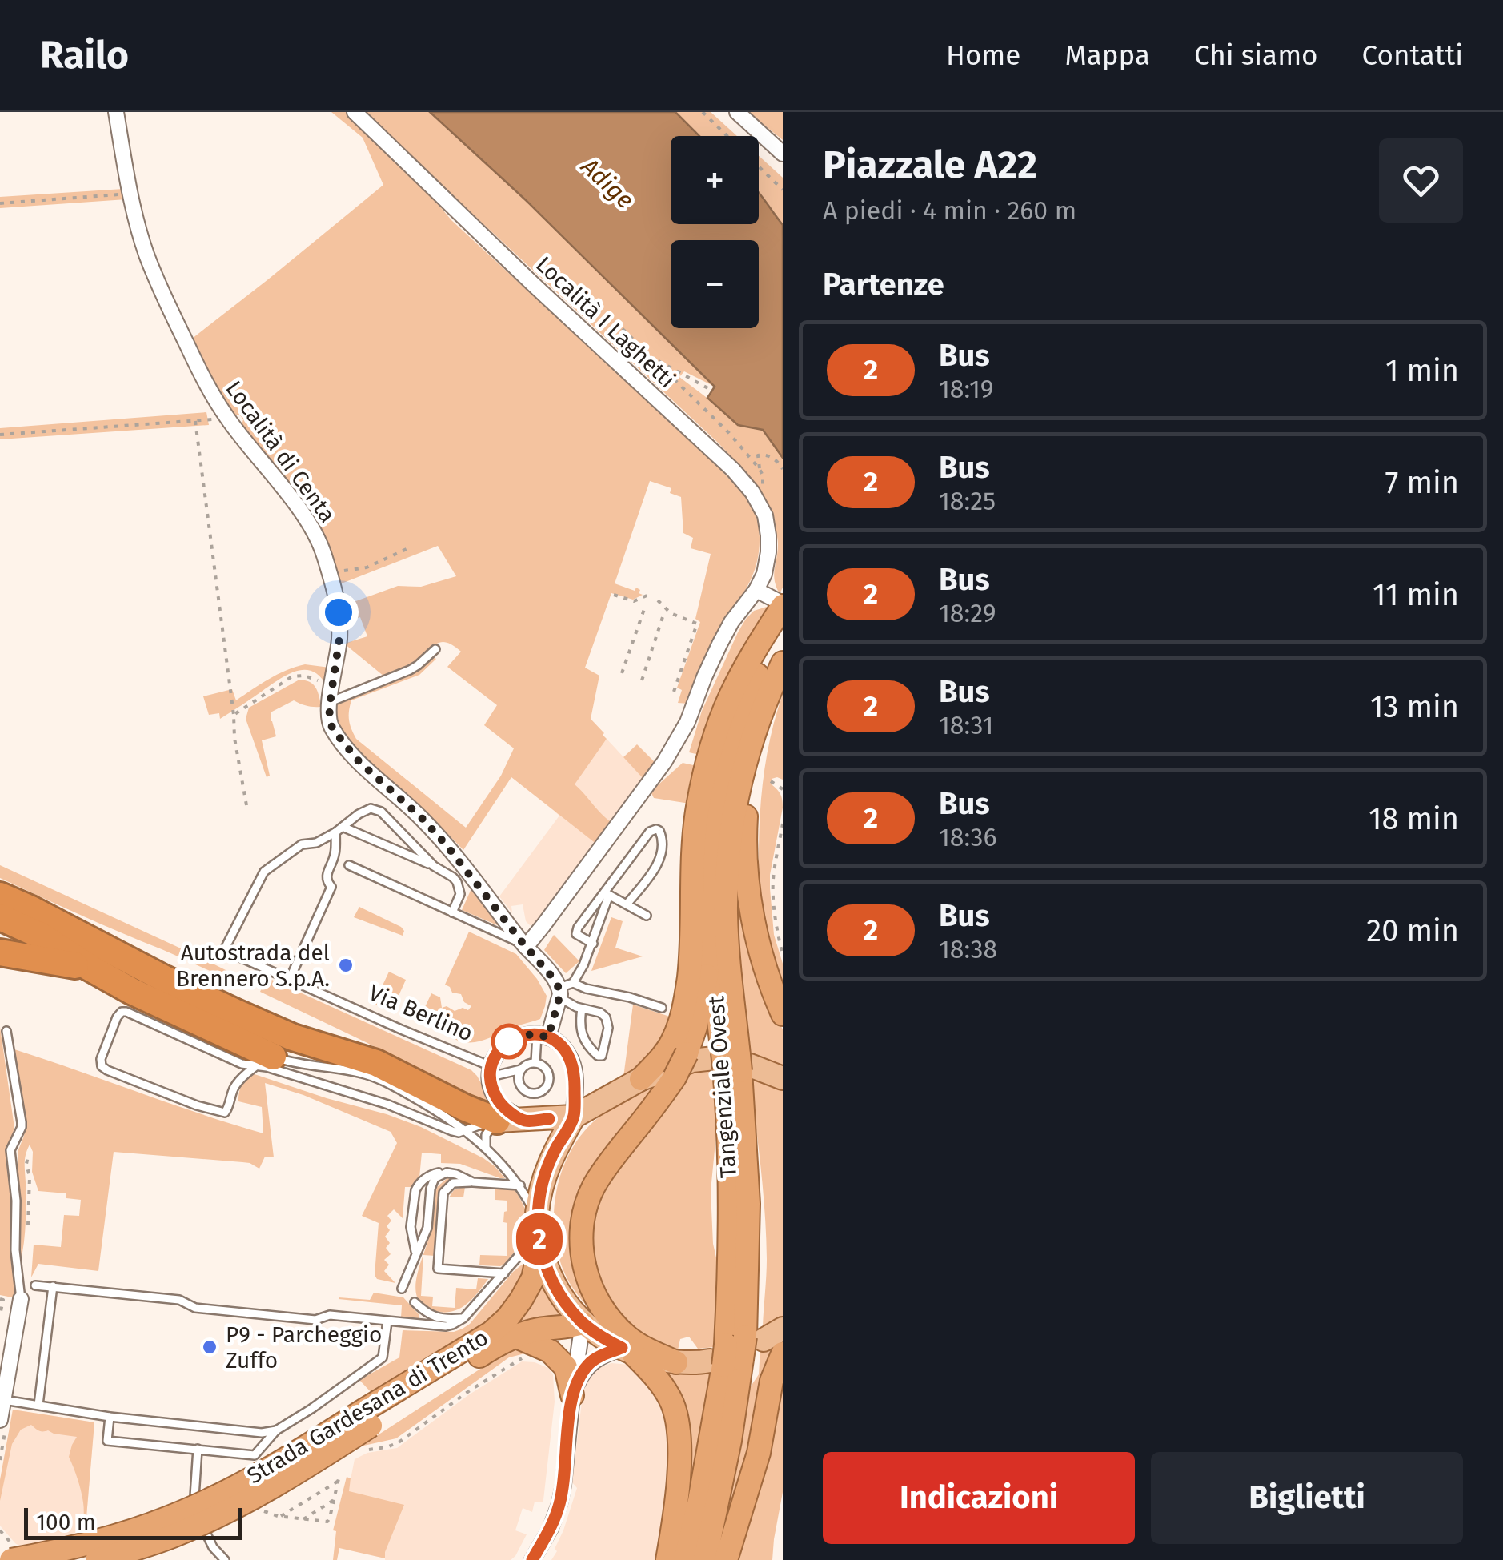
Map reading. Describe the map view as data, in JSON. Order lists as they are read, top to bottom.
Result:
{
  "streets": {
    "highway": ["Tangenziale Ovest", "Strada Gardesana di Trento"],
    "street": ["Località I Laghetti", "Località di Centa", "Via Berlino"]
  },
  "crossings": [
    ["Località I Laghetti", "Località di Centa"]
  ],
  "water": ["Adige"],
  "places": ["Autostrada del Brennero S.p.A.", "P9 - Parcheggio Zuffo"],
  "lines": ["bus line 2"],
  "scale_bar": "100 m",
  "page": {
    "header": "Railo",
    "nav": [
      "Home",
      "Mappa",
      "Chi siamo",
      "Contatti"
    ],
    "on_map": "2",
    "heading": [
      ["Piazzale A22", "A piedi · 4 min · 260 m"],
      "Partenze"
    ],
    "map_buttons": ["+", "−"],
    "list": [
      {
        "mark": "2",
        "name": "Bus",
        "note": "18:19",
        "value": "1 min"
      },
      {
        "mark": "2",
        "name": "Bus",
        "note": "18:25",
        "value": "7 min"
      },
      {
        "mark": "2",
        "name": "Bus",
        "note": "18:29",
        "value": "11 min"
      },
      {
        "mark": "2",
        "name": "Bus",
        "note": "18:31",
        "value": "13 min"
      },
      {
        "mark": "2",
        "name": "Bus",
        "note": "18:36",
        "value": "18 min"
      },
      {
        "mark": "2",
        "name": "Bus",
        "note": "18:38",
        "value": "20 min"
      }
    ],
    "buttons": ["Indicazioni", "Biglietti"],
    "scale": "100 m"
  }
}
